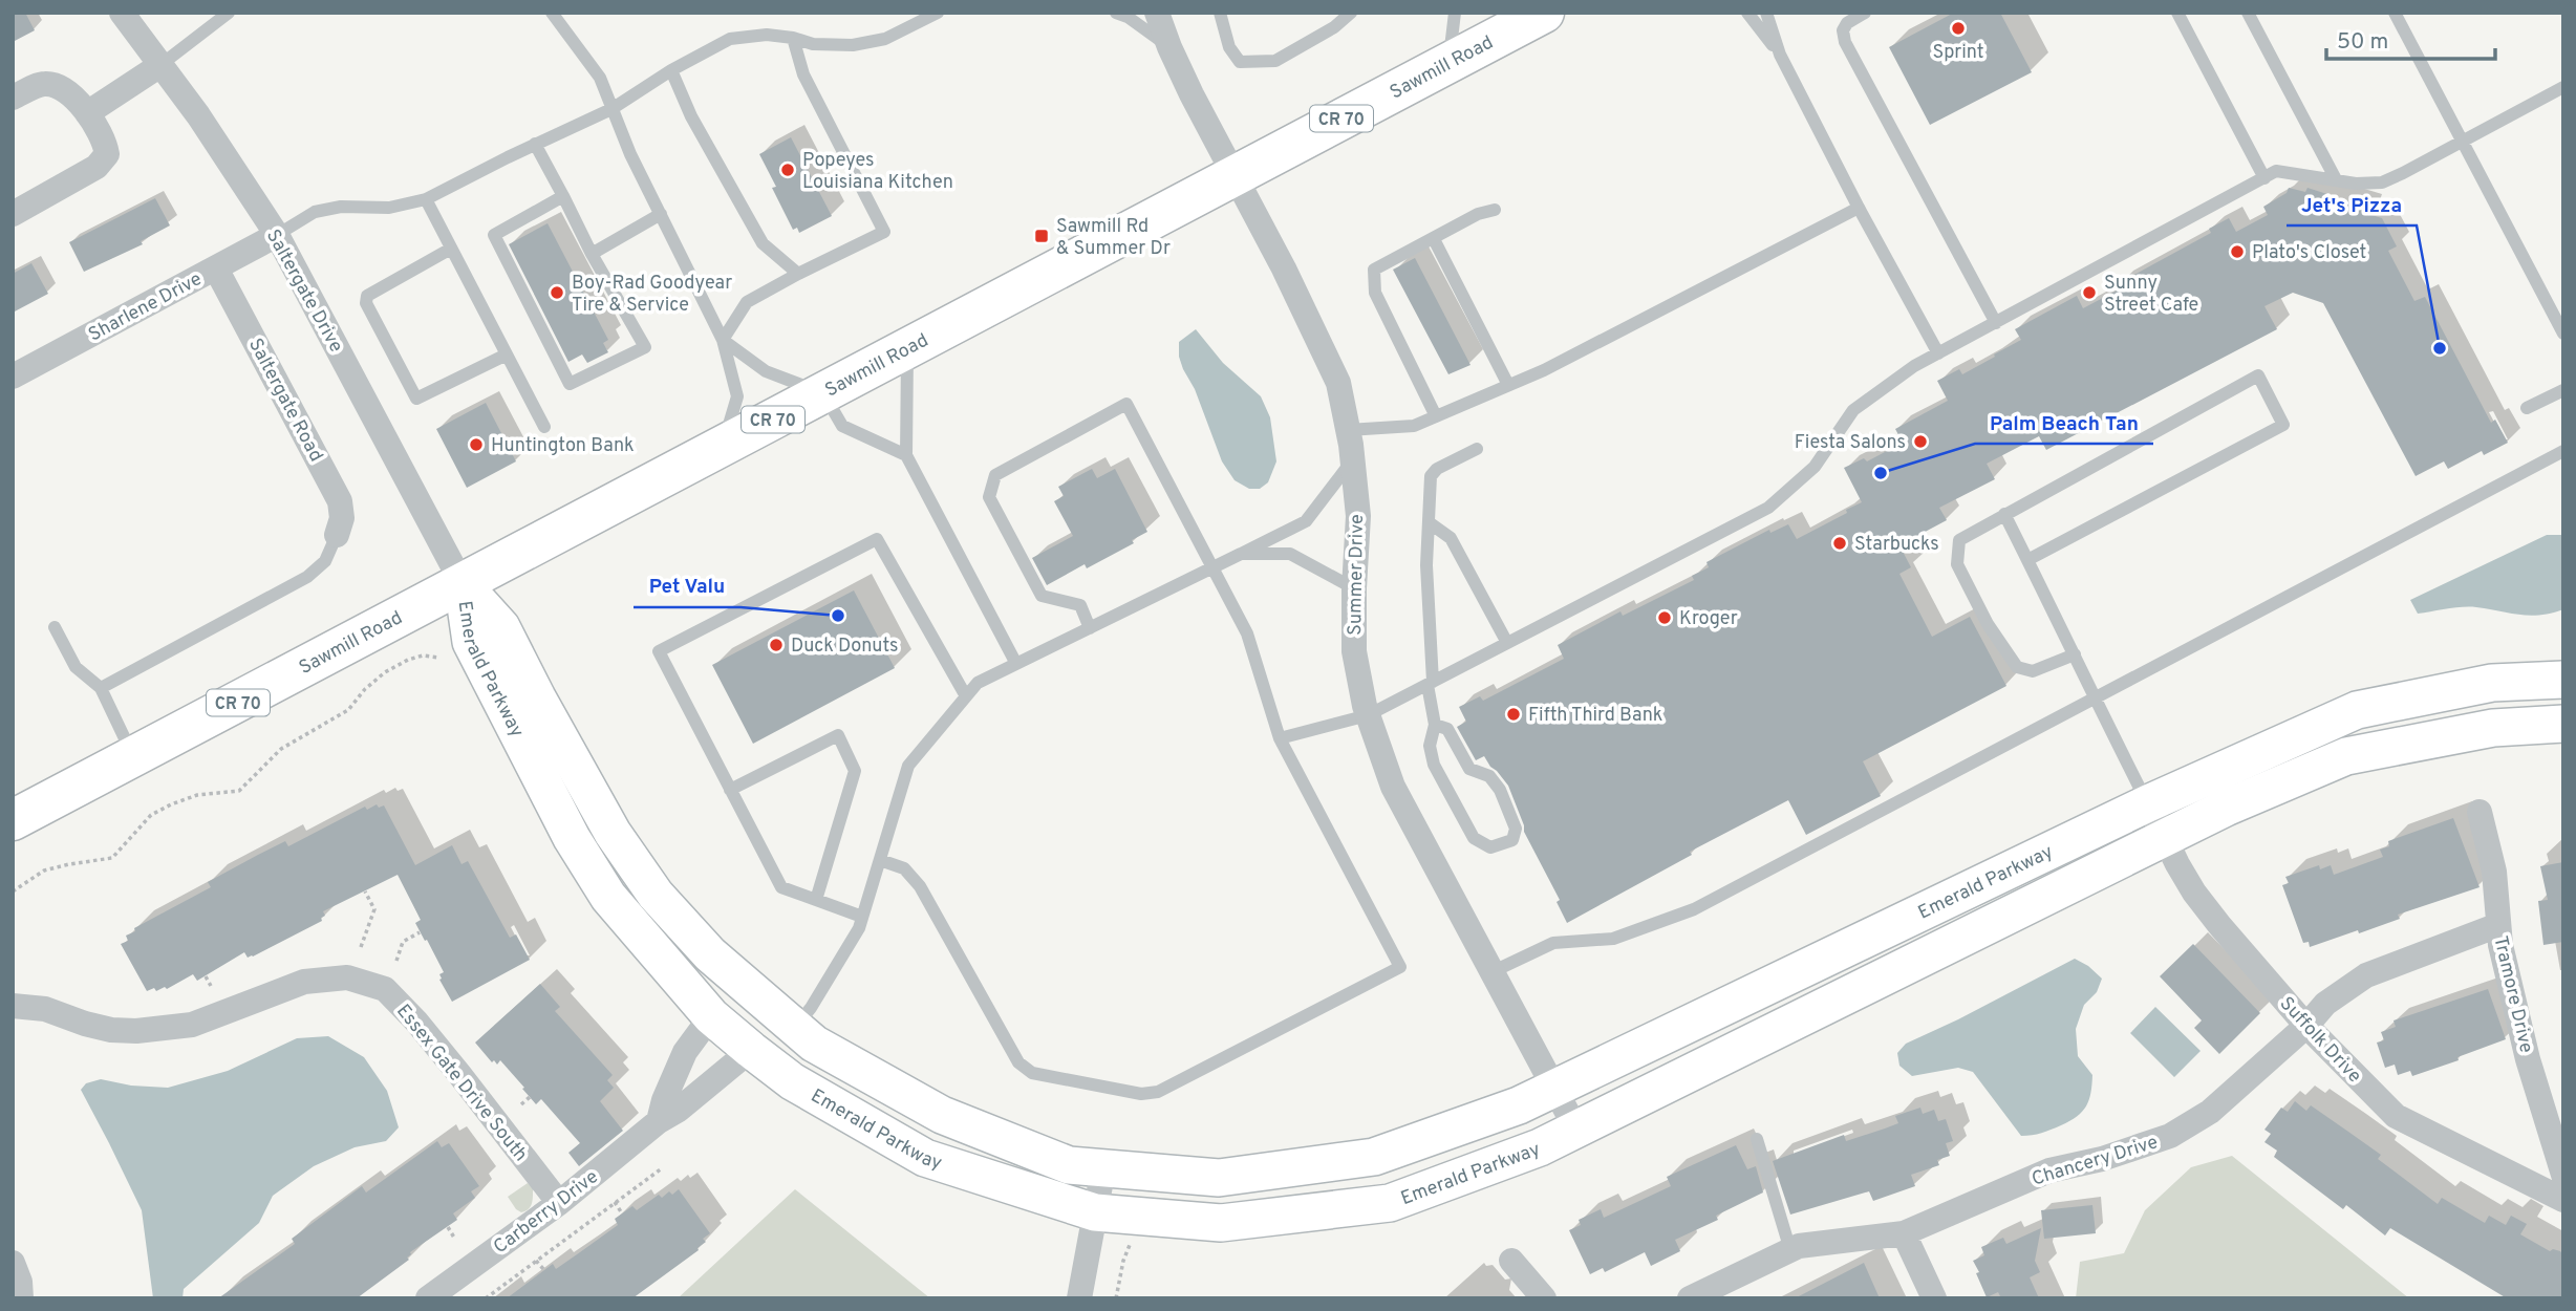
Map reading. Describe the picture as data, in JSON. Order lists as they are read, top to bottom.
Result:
{
  "streets": {
    "main road": ["Sawmill Road", "CR 70", "Emerald Parkway"],
    "street": [
      "Saltergate Drive",
      "Sharlene Drive",
      "Saltergate Road",
      "Summer Drive",
      "Tramore Drive",
      "Suffolk Drive",
      "Essex Gate Drive South",
      "Chancery Drive",
      "Carberry Drive"
    ]
  },
  "crossings": [
    ["Sawmill Road", "Saltergate Drive"],
    ["Sawmill Road", "Summer Drive"],
    ["Sawmill Road", "Emerald Parkway"],
    ["Saltergate Drive", "Sharlene Drive"],
    ["Saltergate Drive", "Emerald Parkway"],
    ["Sharlene Drive", "Saltergate Road"],
    ["Summer Drive", "Emerald Parkway"],
    ["Emerald Parkway", "Suffolk Drive"],
    ["Emerald Parkway", "Carberry Drive"],
    ["Tramore Drive", "Chancery Drive"],
    ["Suffolk Drive", "Chancery Drive"],
    ["Essex Gate Drive South", "Carberry Drive"]
  ],
  "places": {
    "other": [
      "Sprint",
      "Popeyes Louisiana Kitchen",
      "Plato's Closet",
      "Boy-Rad Goodyear Tire & Service",
      "Sunny Street Cafe",
      "Jet's Pizza",
      "Fiesta Salons",
      "Huntington Bank",
      "Palm Beach Tan",
      "Starbucks",
      "Pet Valu",
      "Kroger",
      "Duck Donuts",
      "Fifth Third Bank"
    ],
    "transit": ["Sawmill Rd & Summer Dr"]
  },
  "scale_bar": "50 m"
}
